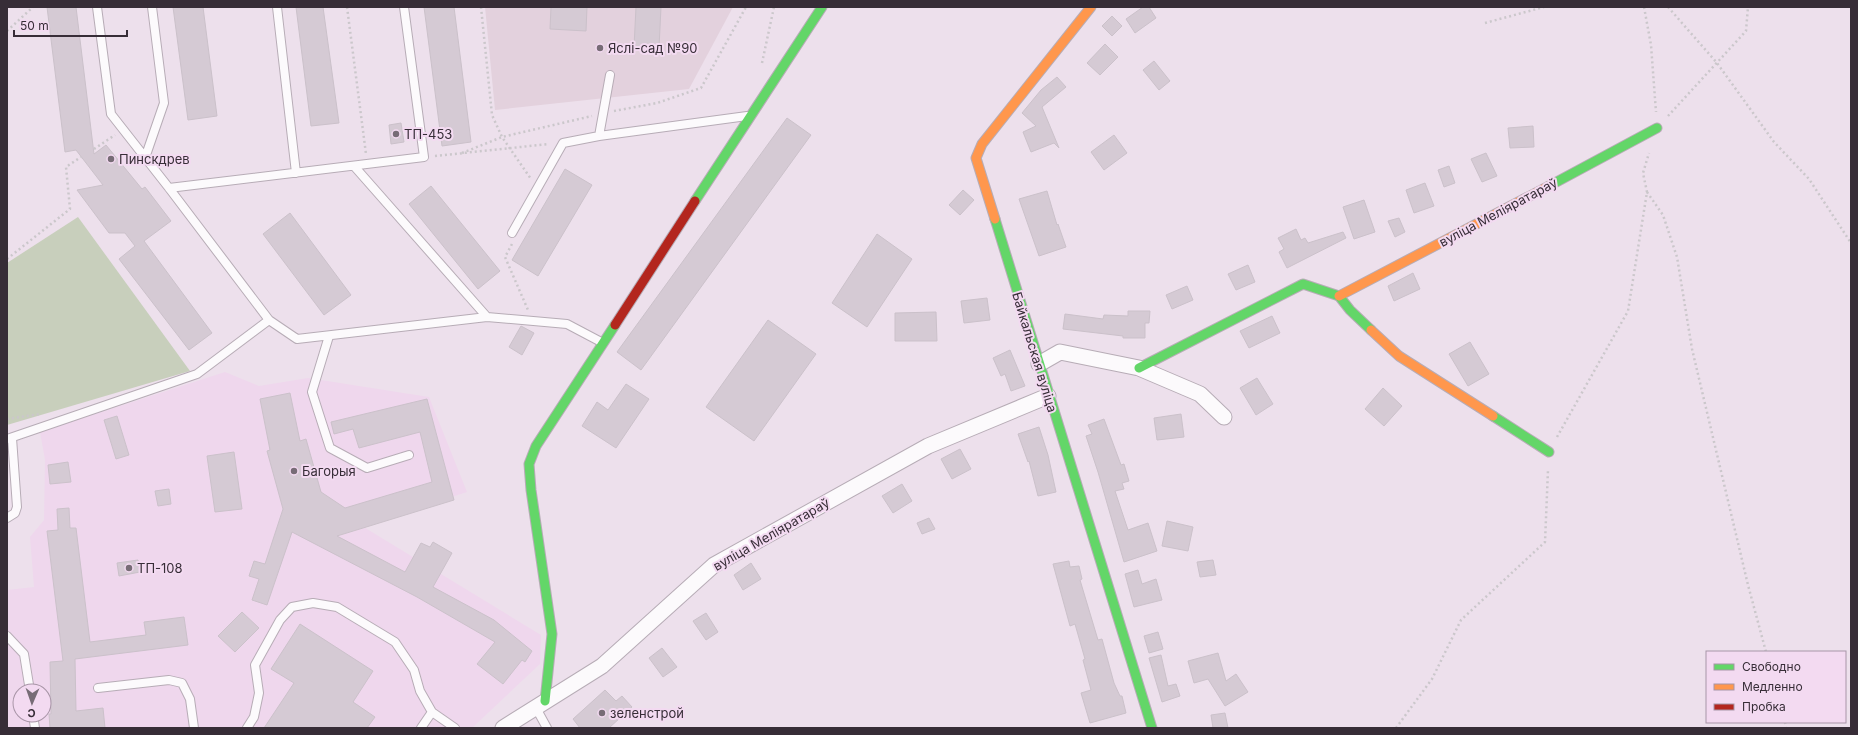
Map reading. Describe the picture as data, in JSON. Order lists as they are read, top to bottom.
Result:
{
  "streets": {
    "street": ["вуліца Меліяратараў", "Байкальская вуліца"]
  },
  "crossings": [
    ["вуліца Меліяратараў", "Байкальская вуліца"]
  ],
  "places": [
    "Яслі-сад №90",
    "ТП-453",
    "Пинскдрев",
    "Багорыя",
    "ТП-108",
    "зеленстрой"
  ],
  "legend": ["Свободно", "Медленно", "Пробка"],
  "scale_bar": "50 m",
  "north": "bottom"
}
